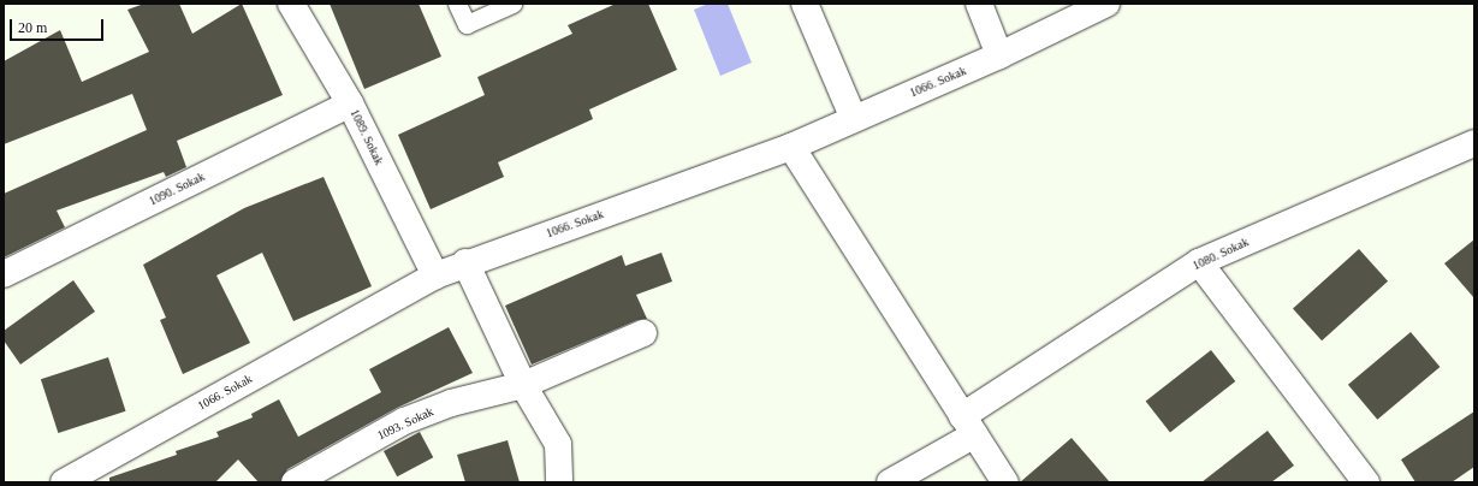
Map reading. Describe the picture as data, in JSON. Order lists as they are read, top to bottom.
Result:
{
  "streets": {
    "street": [
      "1066. Sokak",
      "1089. Sokak",
      "1090. Sokak",
      "1080. Sokak",
      "1093. Sokak"
    ]
  },
  "crossings": [
    ["1066. Sokak", "1089. Sokak"],
    ["1089. Sokak", "1090. Sokak"]
  ],
  "scale_bar": "20 m"
}
